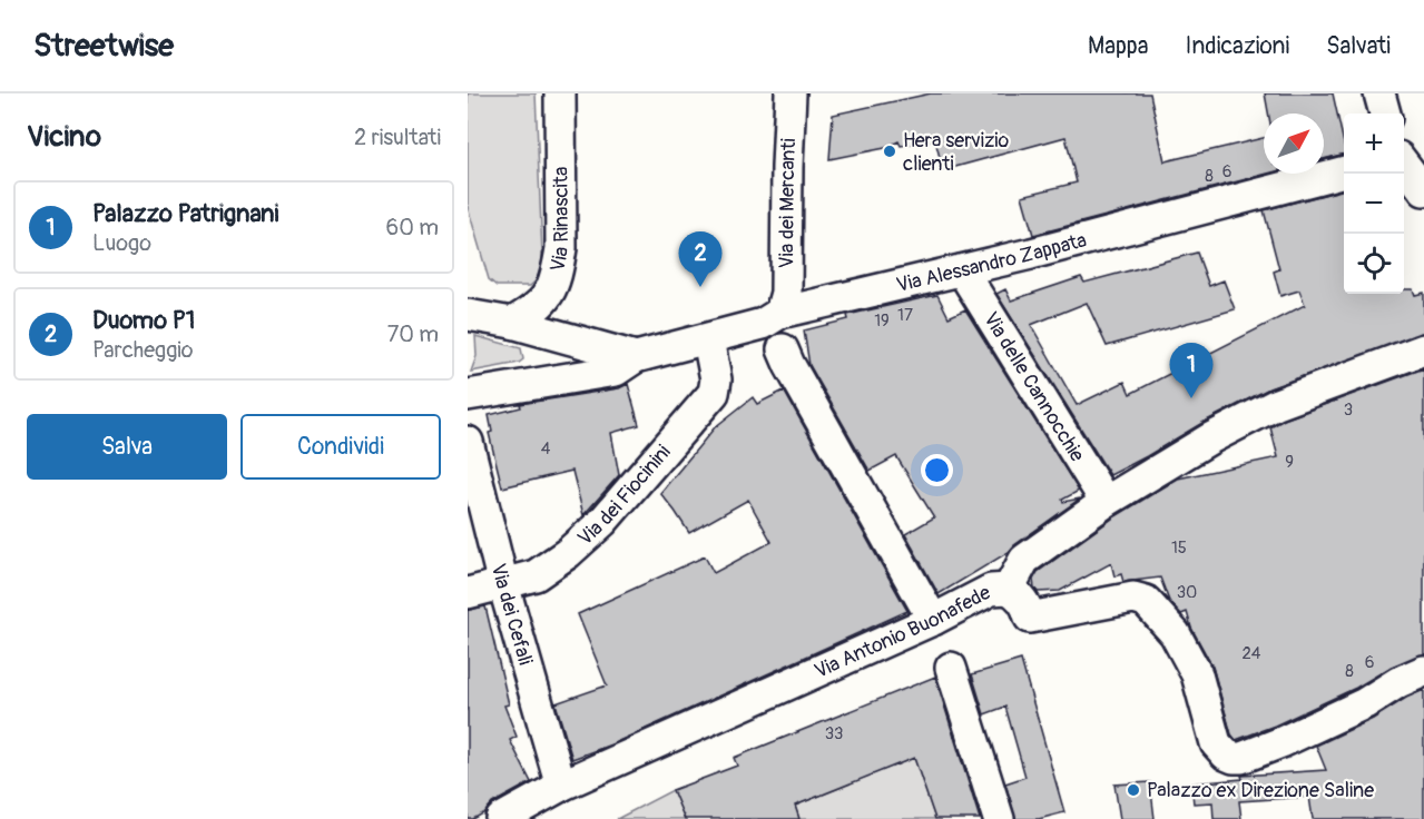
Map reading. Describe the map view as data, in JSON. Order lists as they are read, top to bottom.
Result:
{
  "streets": {
    "street": [
      "Via dei Mercanti",
      "Via Rinascita",
      "Via Alessandro Zappata",
      "Via delle Cannocchie",
      "Via dei Fiocinini",
      "Via dei Cefali",
      "Via Antonio Buonafede"
    ]
  },
  "crossings": [
    ["Via dei Mercanti", "Via Alessandro Zappata"],
    ["Via Rinascita", "Via Alessandro Zappata"],
    ["Via Alessandro Zappata", "Via delle Cannocchie"],
    ["Via Alessandro Zappata", "Via dei Fiocinini"],
    ["Via delle Cannocchie", "Via Antonio Buonafede"],
    ["Via dei Fiocinini", "Via dei Cefali"],
    ["Via dei Cefali", "Via Antonio Buonafede"]
  ],
  "places": ["Hera servizio clienti", "Palazzo ex Direzione Saline"],
  "house_numbers": [
    "6",
    "8",
    "17",
    "19",
    "3",
    "4",
    "9",
    "15",
    "30",
    "24",
    "6",
    "8",
    "33"
  ],
  "north": "top right",
  "page": {
    "header": "Streetwise",
    "nav": ["Mappa", "Indicazioni", "Salvati"],
    "heading": ["Vicino", "2 risultati"],
    "map_buttons": ["+", "−"],
    "list": [
      {
        "mark": "1",
        "name": "Palazzo Patrignani",
        "note": "Luogo",
        "value": "60 m"
      },
      {
        "mark": "2",
        "name": "Duomo P1",
        "note": "Parcheggio",
        "value": "70 m"
      }
    ],
    "pins": ["2", "1"],
    "buttons": ["Salva", "Condividi"]
  }
}
